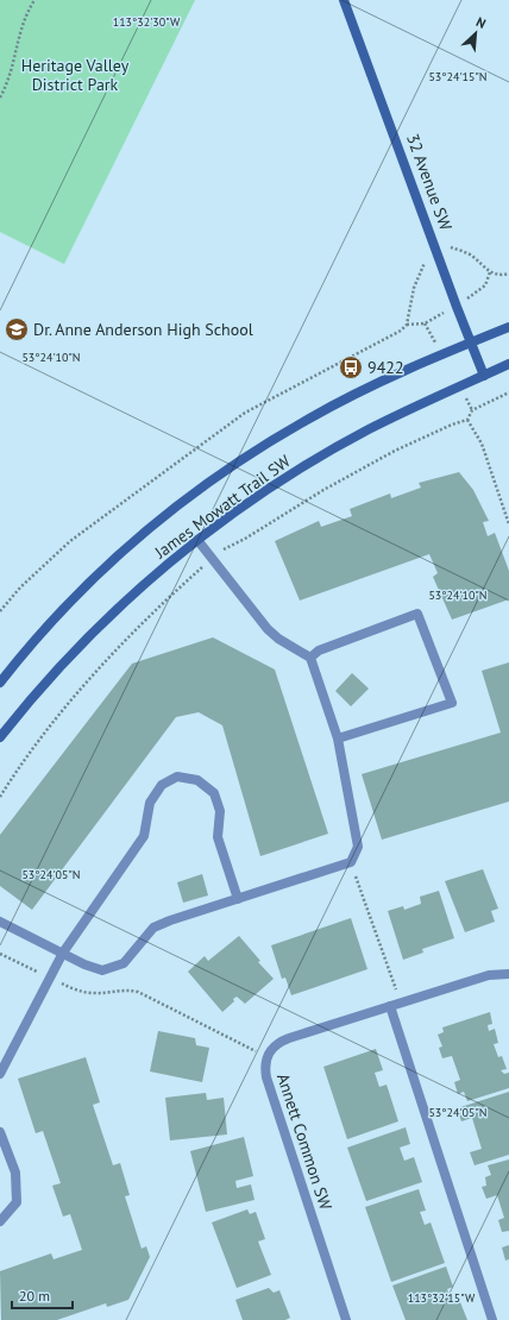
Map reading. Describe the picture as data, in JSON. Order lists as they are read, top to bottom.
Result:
{
  "streets": {
    "main road": ["32 Avenue SW", "James Mowatt Trail SW"],
    "street": ["Annett Common SW"]
  },
  "crossings": [
    ["32 Avenue SW", "James Mowatt Trail SW"]
  ],
  "parks": ["Heritage Valley District Park"],
  "places": {
    "school or university": ["Dr. Anne Anderson High School"],
    "bus stop": ["9422"]
  },
  "scale_bar": "20 m",
  "north": "top right",
  "coordinates": [
    "113°32'30\"W",
    "53°24'15\"N",
    "53°24'10\"N",
    "53°24'05\"N",
    "113°32'15\"W"
  ]
}
